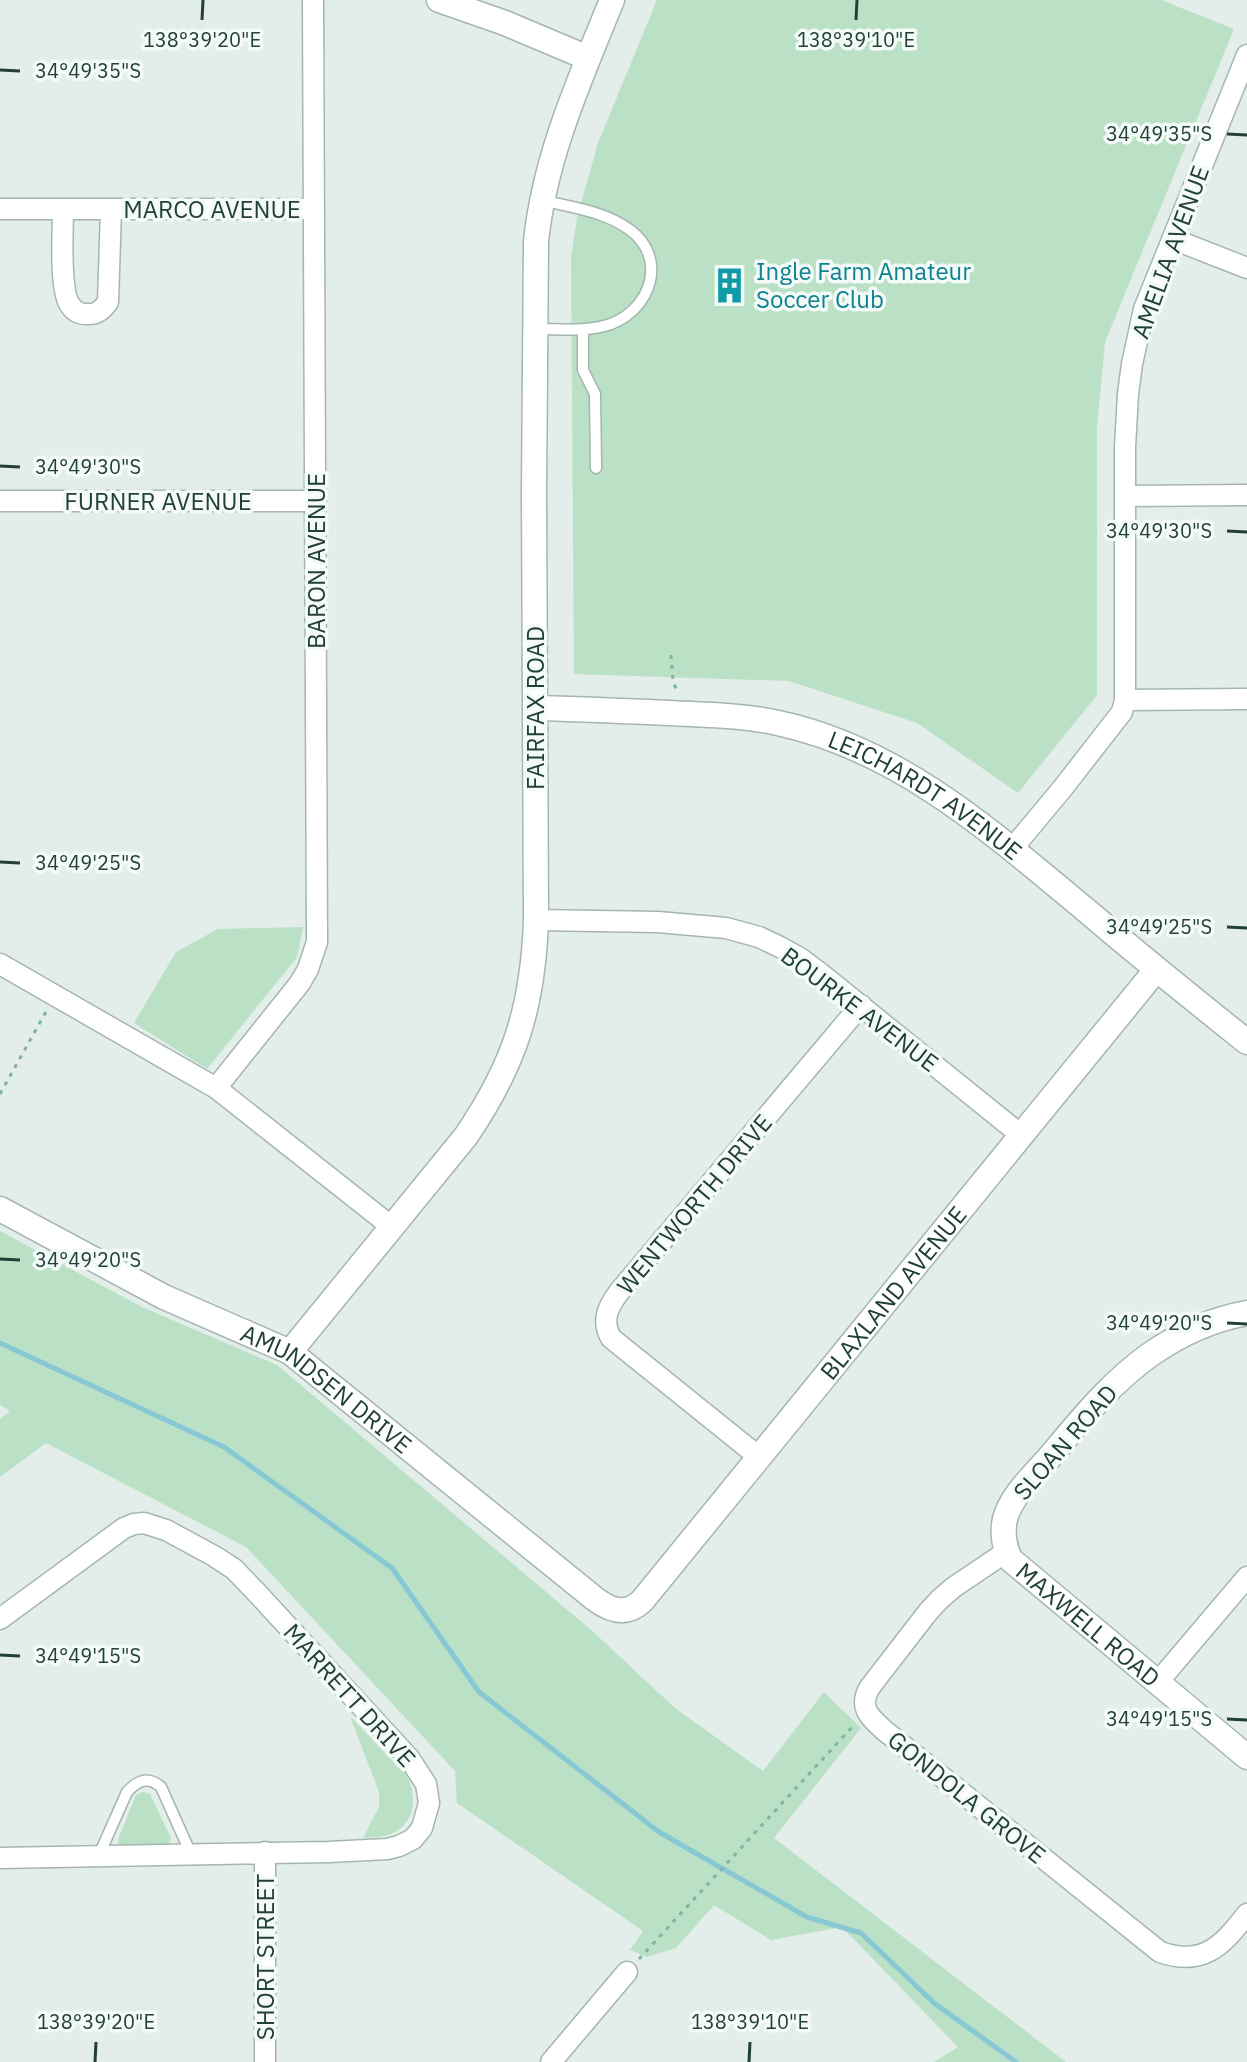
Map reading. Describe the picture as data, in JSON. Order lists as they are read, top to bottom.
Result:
{
  "streets": {
    "street": [
      "MARCO AVENUE",
      "AMELIA AVENUE",
      "FURNER AVENUE",
      "BARON AVENUE",
      "FAIRFAX ROAD",
      "LEICHARDT AVENUE",
      "BOURKE AVENUE",
      "WENTWORTH DRIVE",
      "BLAXLAND AVENUE",
      "AMUNDSEN DRIVE",
      "SLOAN ROAD",
      "MAXWELL ROAD",
      "MARRETT DRIVE",
      "GONDOLA GROVE",
      "SHORT STREET"
    ]
  },
  "crossings": [
    ["MARCO AVENUE", "BARON AVENUE"],
    ["AMELIA AVENUE", "LEICHARDT AVENUE"],
    ["FURNER AVENUE", "BARON AVENUE"],
    ["FAIRFAX ROAD", "LEICHARDT AVENUE"],
    ["FAIRFAX ROAD", "BOURKE AVENUE"],
    ["FAIRFAX ROAD", "AMUNDSEN DRIVE"],
    ["LEICHARDT AVENUE", "BLAXLAND AVENUE"],
    ["BOURKE AVENUE", "WENTWORTH DRIVE"],
    ["BOURKE AVENUE", "BLAXLAND AVENUE"],
    ["WENTWORTH DRIVE", "BLAXLAND AVENUE"],
    ["BLAXLAND AVENUE", "AMUNDSEN DRIVE"],
    ["SLOAN ROAD", "MAXWELL ROAD"],
    ["SLOAN ROAD", "GONDOLA GROVE"],
    ["MAXWELL ROAD", "GONDOLA GROVE"],
    ["MARRETT DRIVE", "SHORT STREET"]
  ],
  "places": {
    "building": ["Ingle Farm Amateur Soccer Club"]
  },
  "coordinates": [
    "138°39'20\"E",
    "138°39'10\"E",
    "34°49'35\"S",
    "34°49'30\"S",
    "34°49'25\"S",
    "34°49'20\"S",
    "34°49'15\"S"
  ]
}
